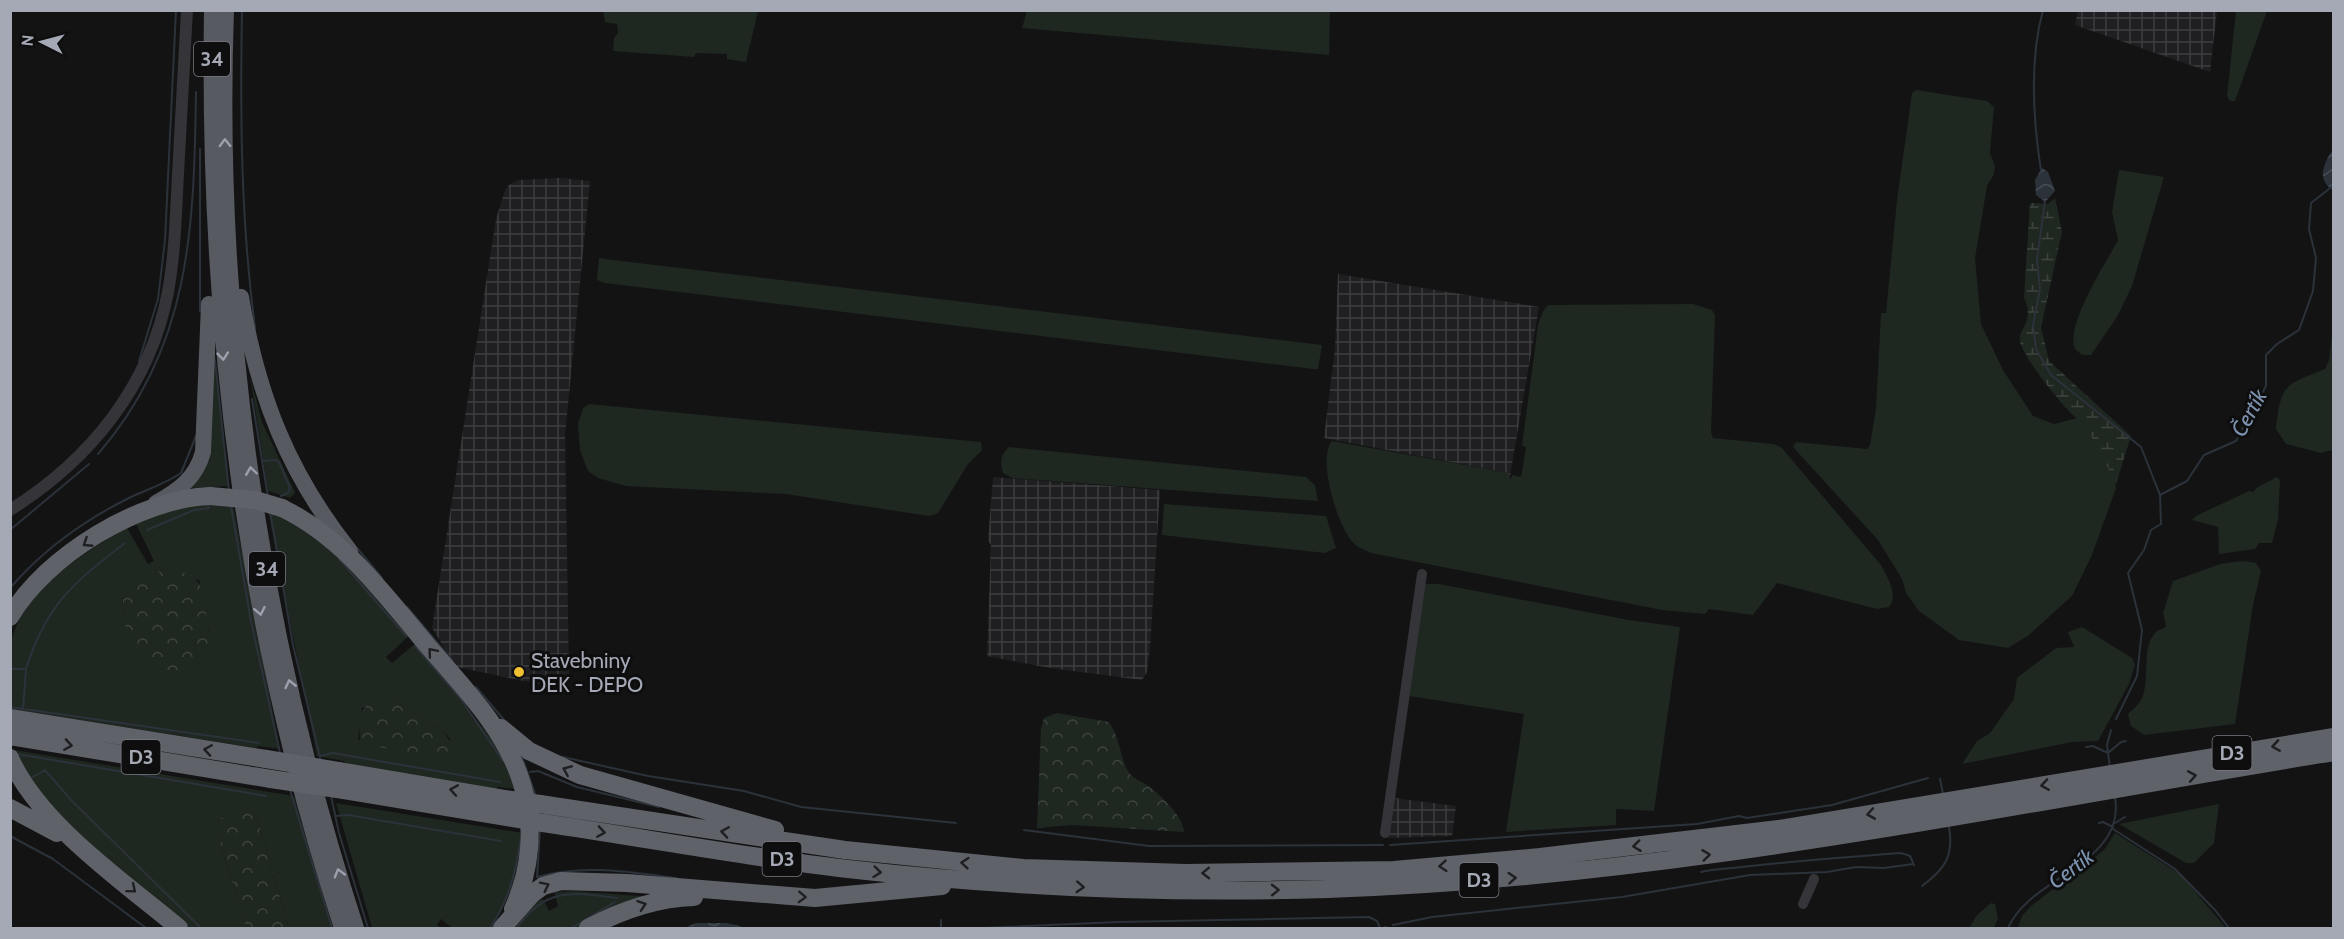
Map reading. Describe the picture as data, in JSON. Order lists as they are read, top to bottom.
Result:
{
  "streets": {
    "highway": ["34", "D3"]
  },
  "water": ["Čertík"],
  "places": ["Stavebniny DEK - DEPO"],
  "north": "left"
}
